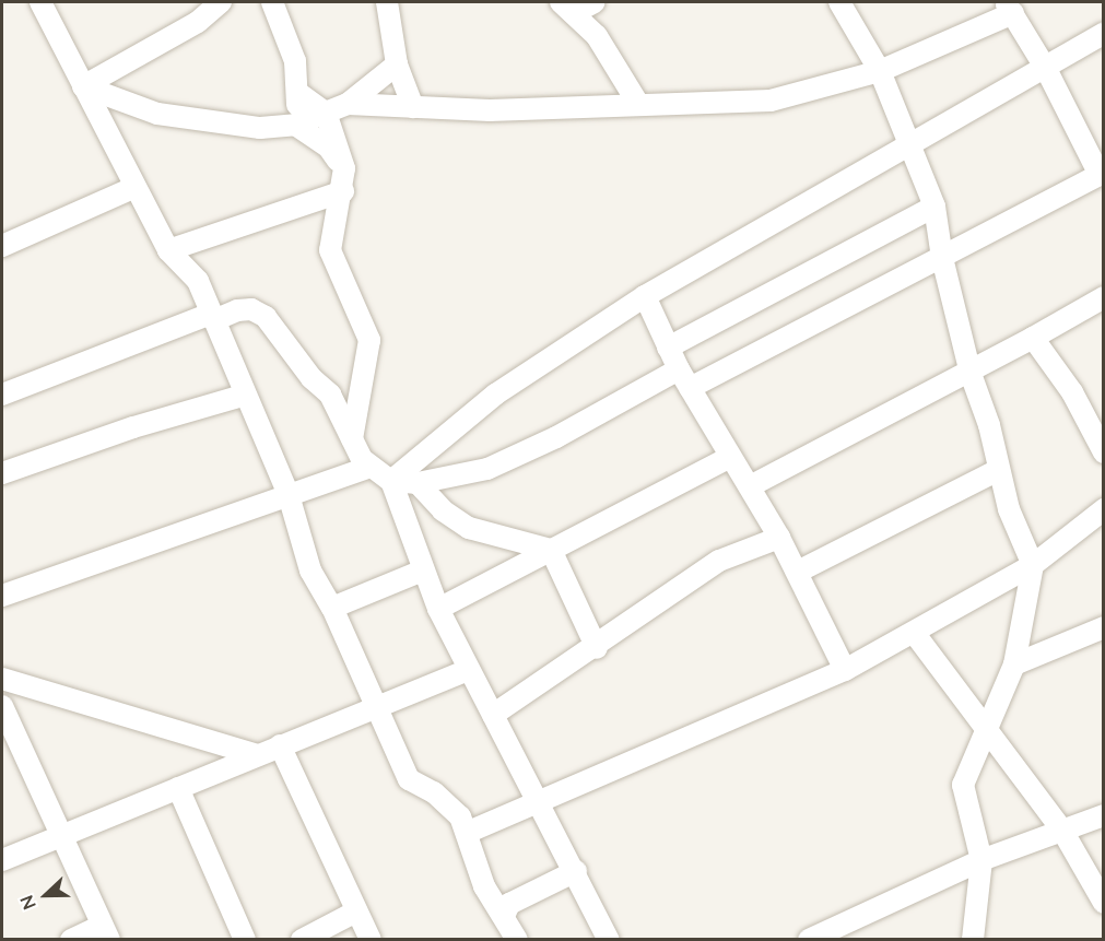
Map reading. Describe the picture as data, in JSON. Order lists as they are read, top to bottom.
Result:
{
  "north": "left"
}
